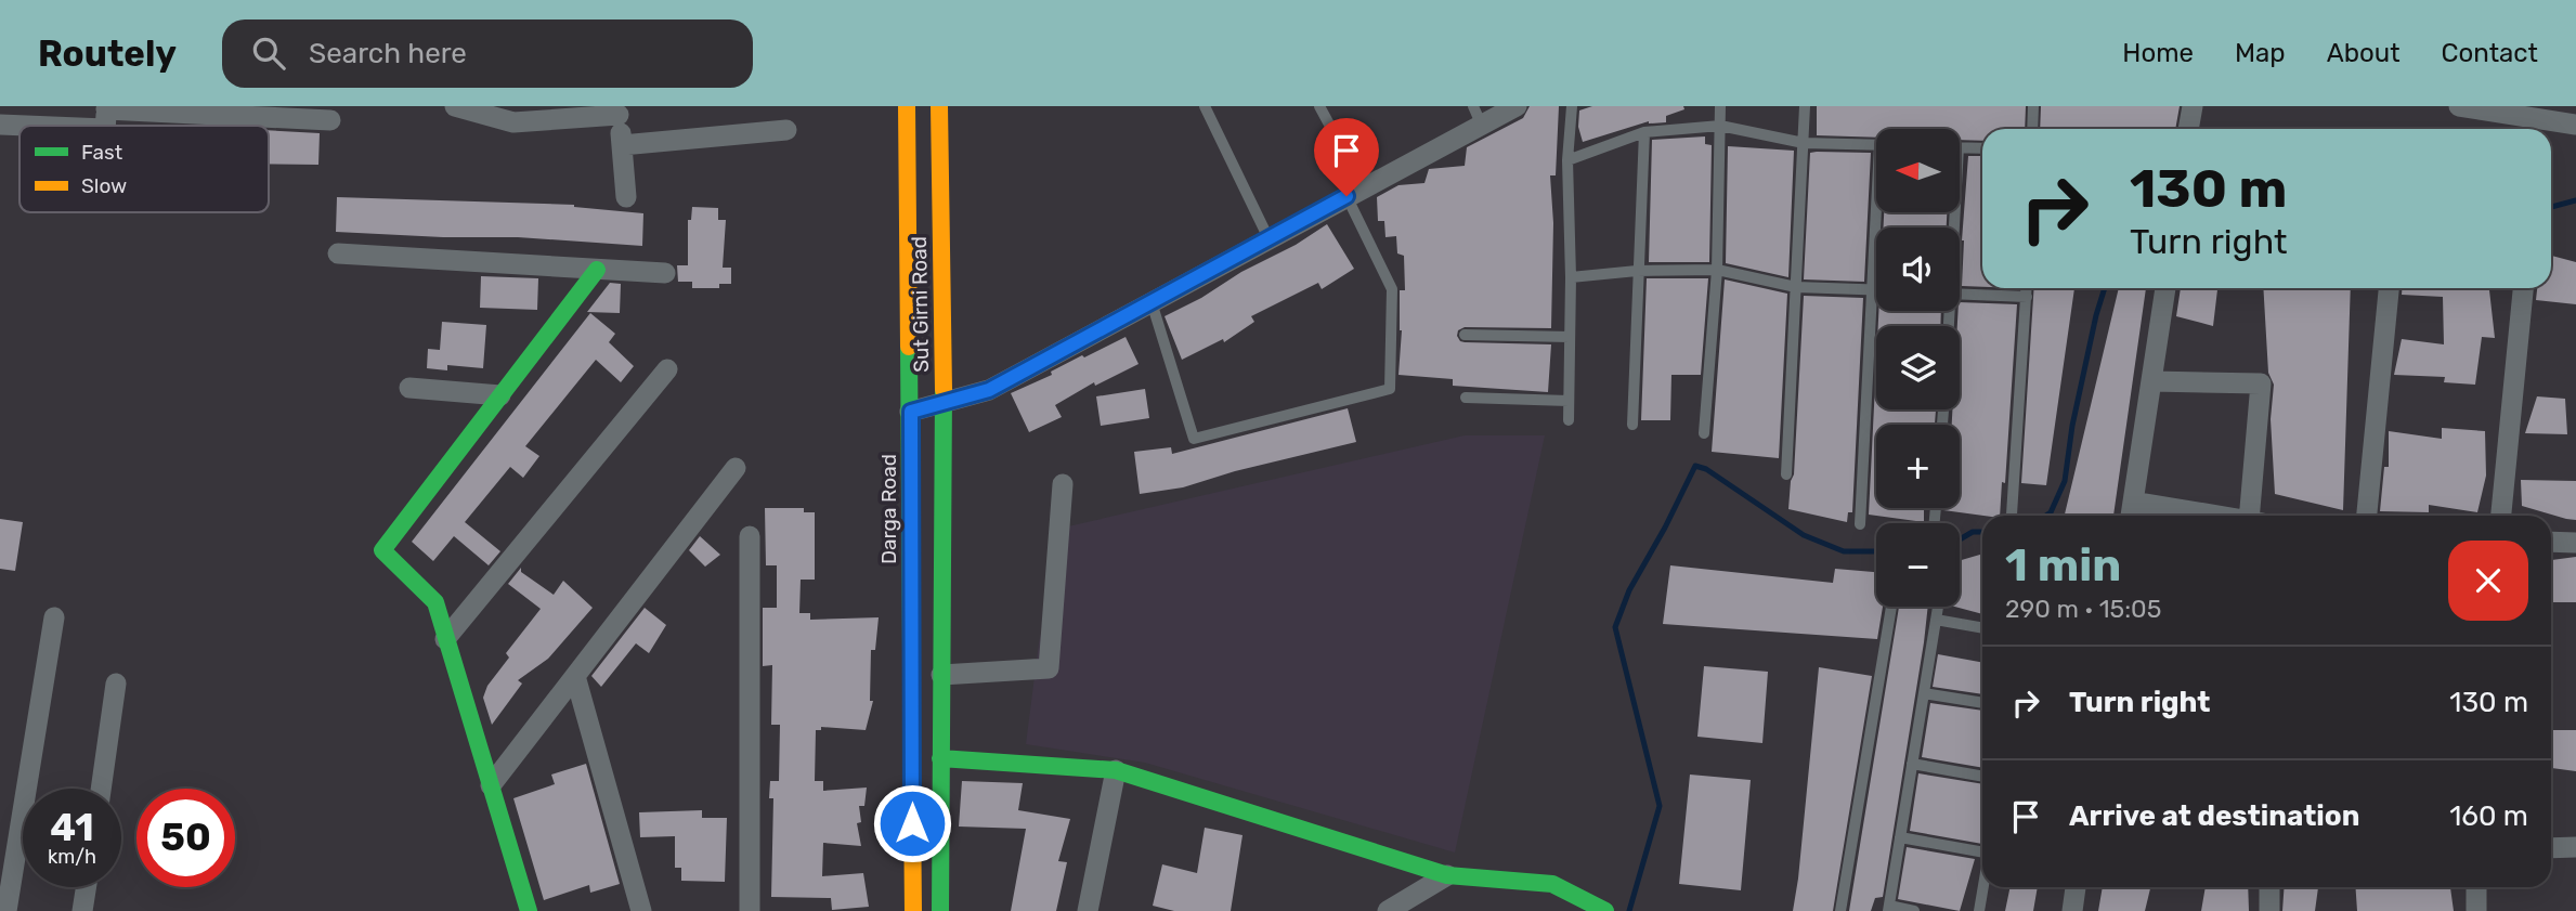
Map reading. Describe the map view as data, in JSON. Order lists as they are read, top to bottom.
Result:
{
  "streets": {
    "main road": ["Sut Girni Road", "Darga Road"]
  },
  "legend": ["Fast", "Slow"],
  "north": "left",
  "page": {
    "header": "Routely",
    "search": "Search here",
    "nav": [
      "Home",
      "Map",
      "About",
      "Contact"
    ],
    "map_buttons": ["+", "−"],
    "turn": ["130 m", "Turn right"],
    "heading": ["1 min", "290 m · 15:05"],
    "list": [
      {
        "name": "Turn right",
        "value": "130 m"
      },
      {
        "name": "Arrive at destination",
        "value": "160 m"
      }
    ],
    "speed": "41 km/h",
    "limit": "50"
  }
}
